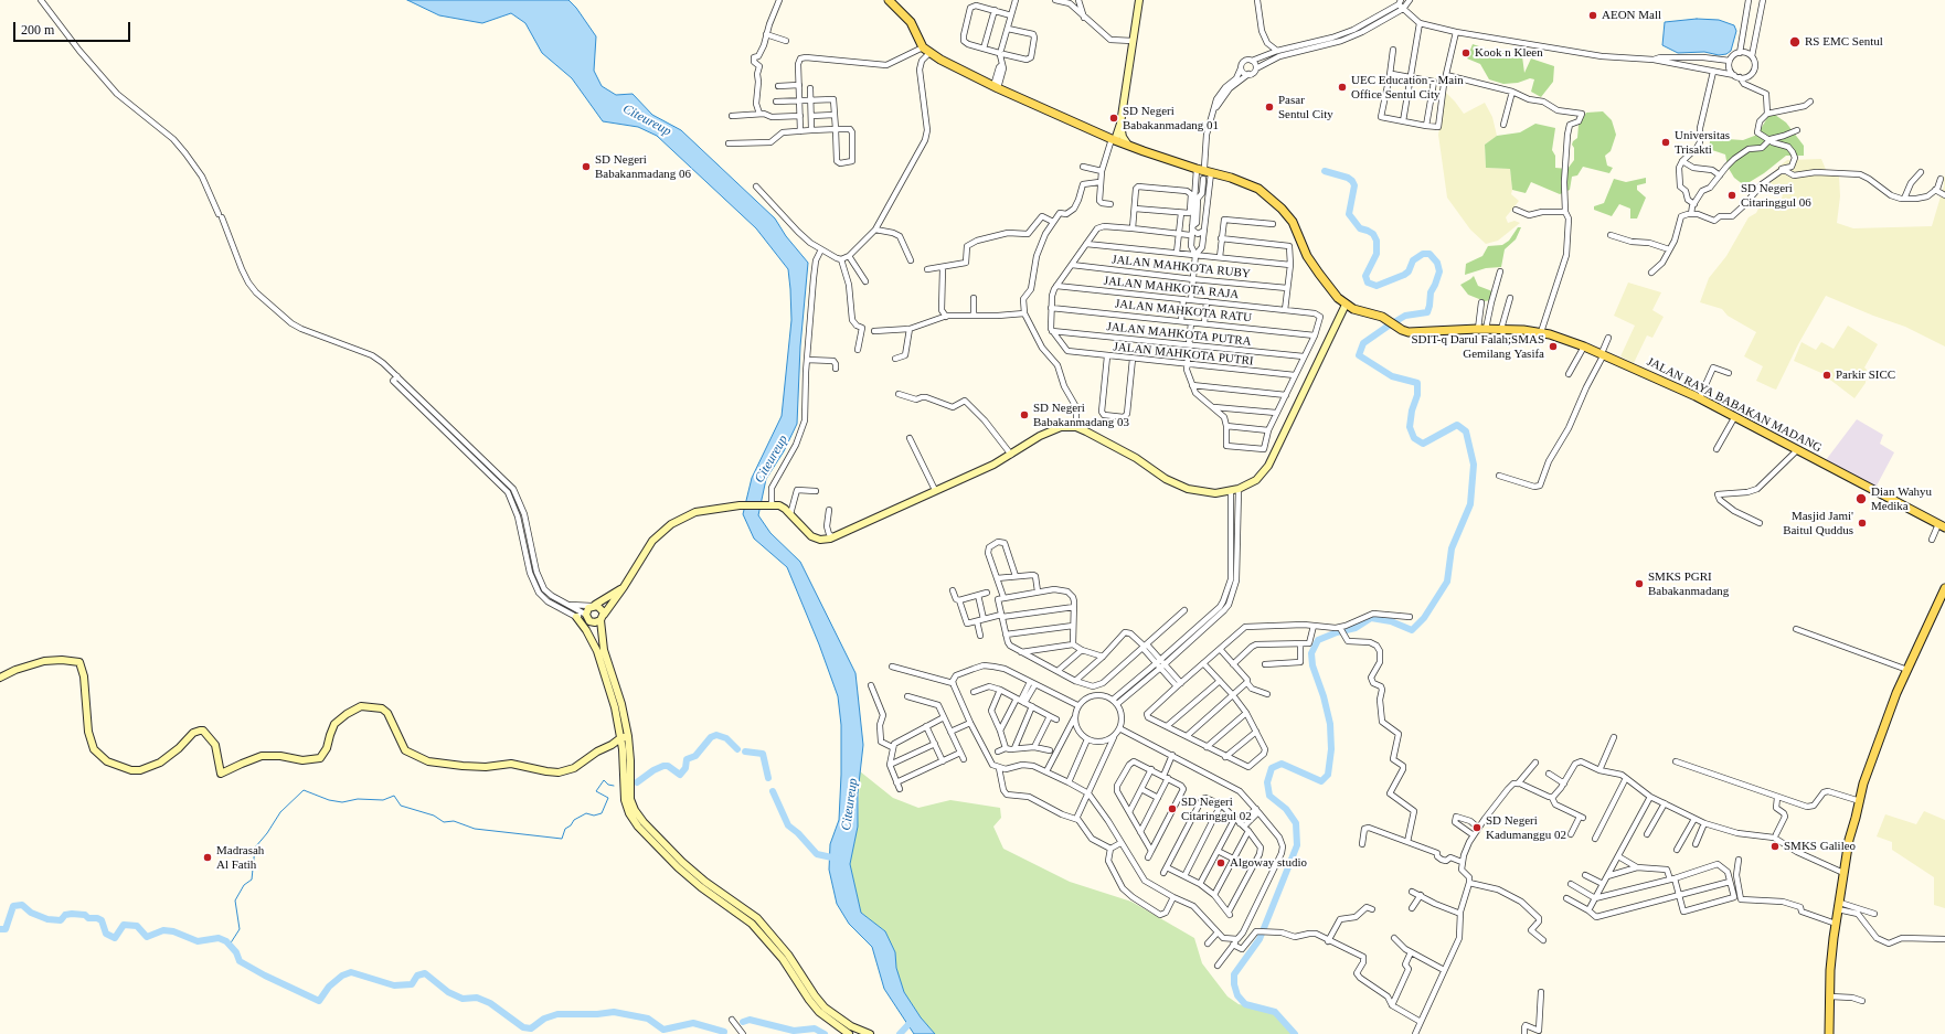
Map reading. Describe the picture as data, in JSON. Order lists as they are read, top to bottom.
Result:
{
  "streets": {
    "main road": ["JALAN RAYA BABAKAN MADANG"],
    "street": [
      "JALAN MAHKOTA RUBY",
      "JALAN MAHKOTA RAJA",
      "JALAN MAHKOTA RATU",
      "JALAN MAHKOTA PUTRA",
      "JALAN MAHKOTA PUTRI"
    ]
  },
  "crossings": [
    ["JALAN MAHKOTA RAJA", "JALAN MAHKOTA RATU"],
    ["JALAN MAHKOTA PUTRA", "JALAN MAHKOTA PUTRI"]
  ],
  "water": ["Citeureup"],
  "places": [
    "AEON Mall",
    "RS EMC Sentul",
    "Kook n Kleen",
    "UEC Education - Main Office Sentul City",
    "Pasar Sentul City",
    "SD Negeri Babakanmadang 01",
    "Universitas Trisakti",
    "SD Negeri Babakanmadang 06",
    "SD Negeri Citaringgul 06",
    "SDIT-q Darul Falah;SMAS Gemilang Yasifa",
    "Parkir SICC",
    "SD Negeri Babakanmadang 03",
    "Dian Wahyu Medika",
    "Masjid Jami' Baitul Quddus",
    "SMKS PGRI Babakanmadang",
    "SD Negeri Citaringgul 02",
    "SD Negeri Kadumanggu 02",
    "SMKS Galileo",
    "Madrasah Al Fatih",
    "Algoway studio"
  ],
  "scale_bar": "200 m"
}
